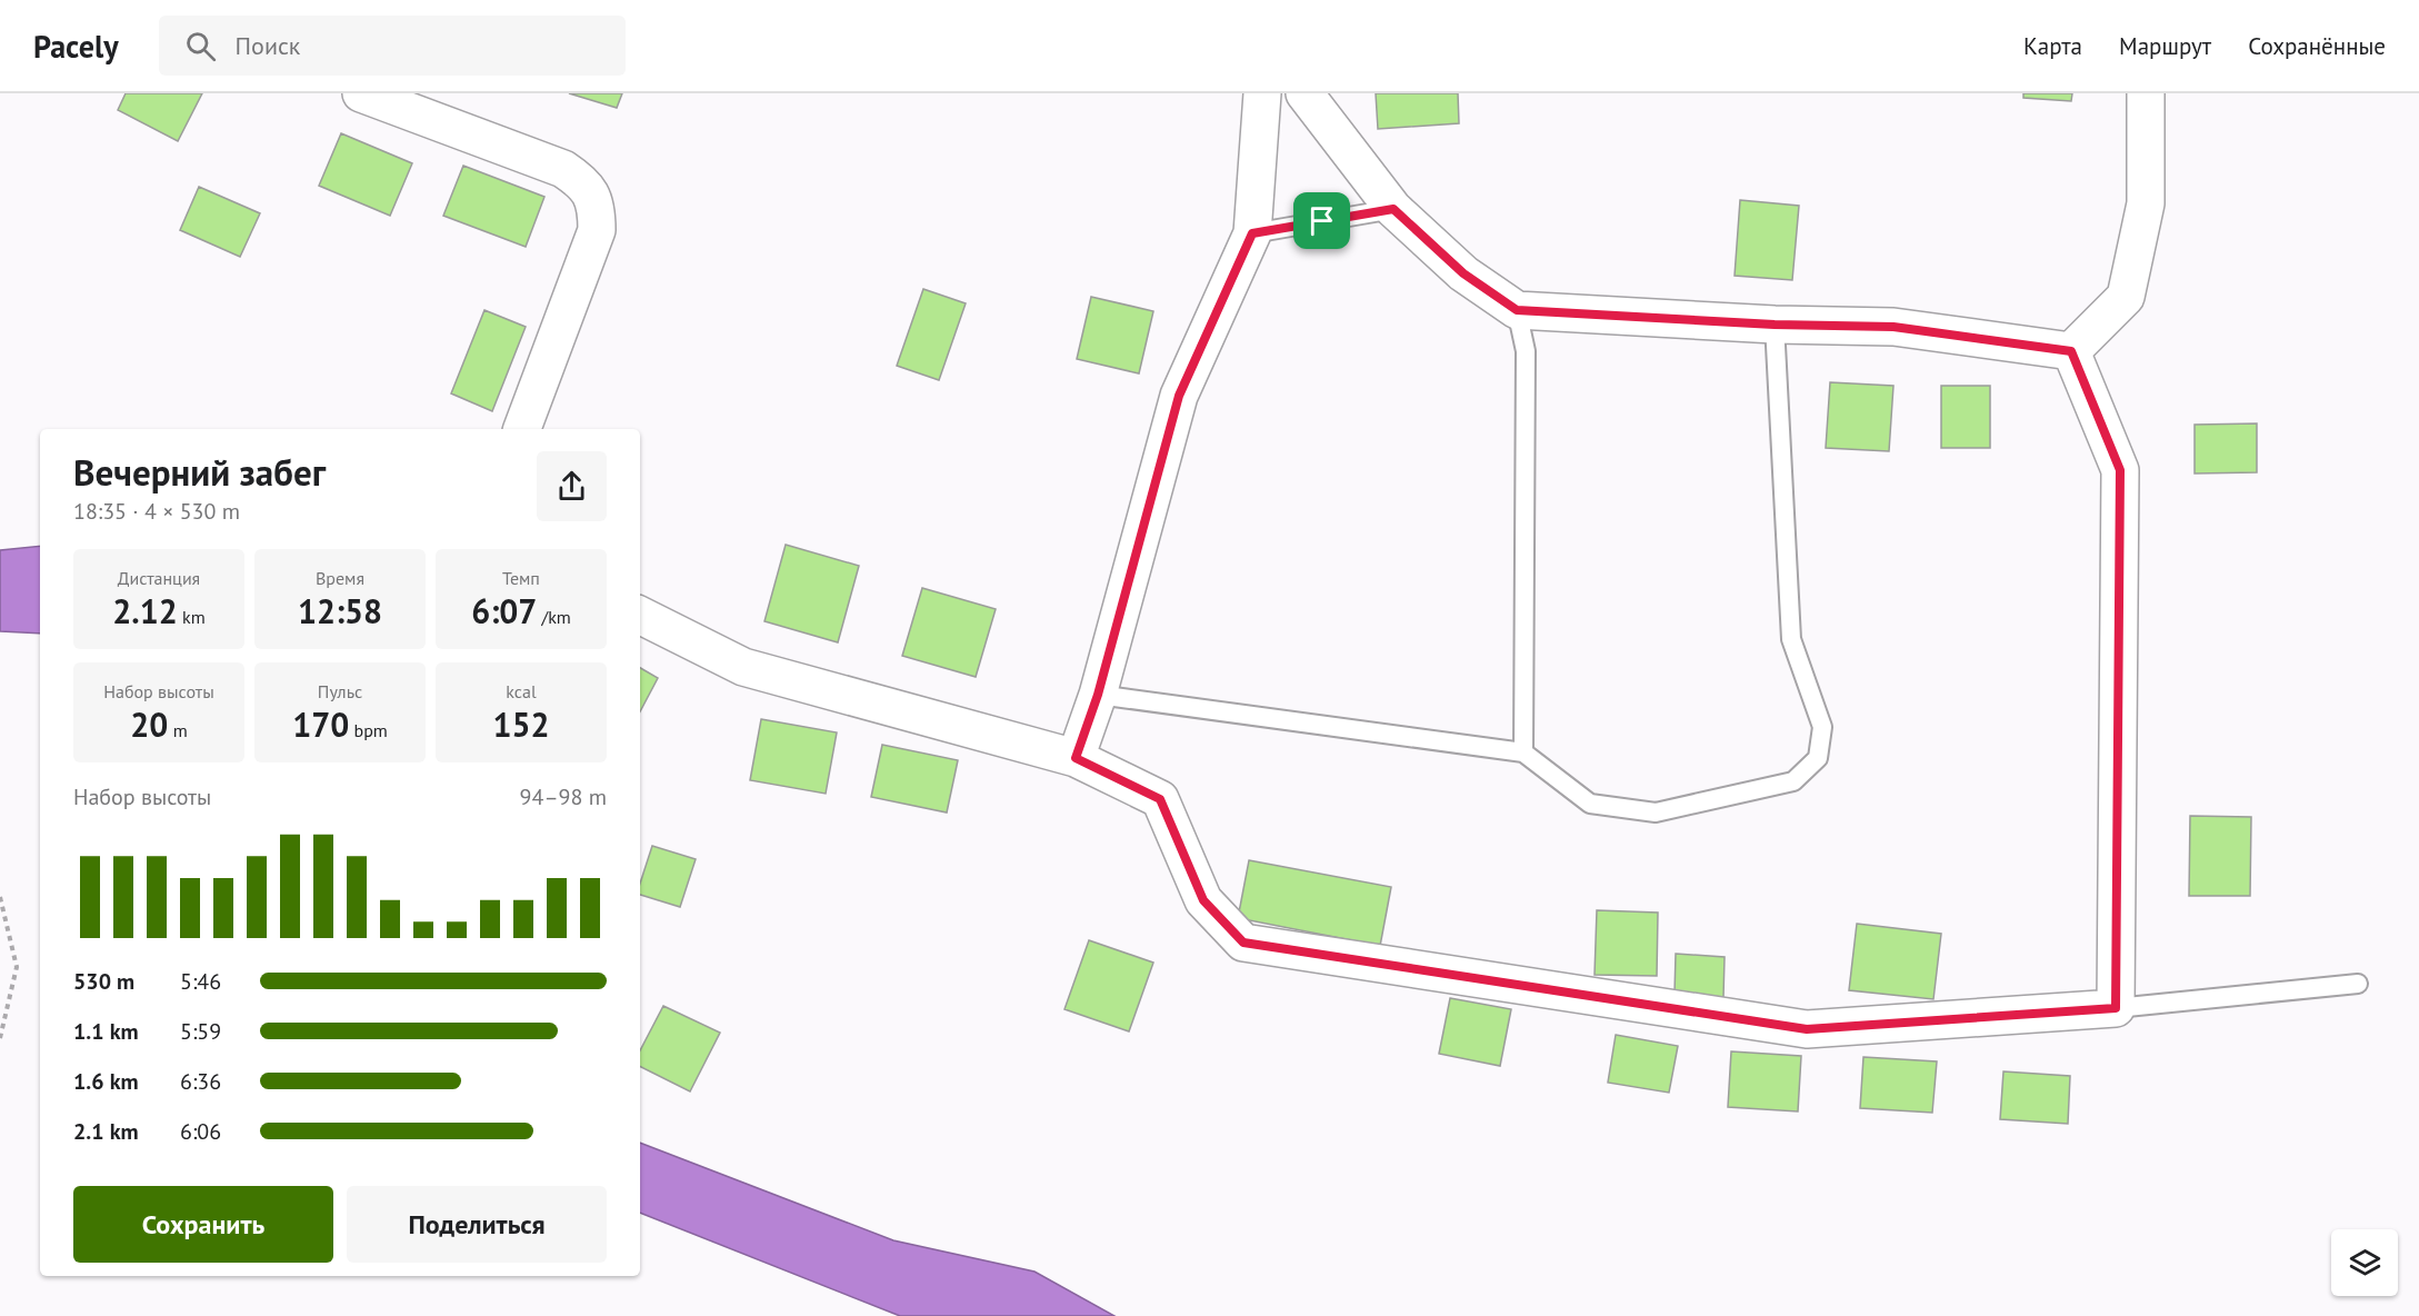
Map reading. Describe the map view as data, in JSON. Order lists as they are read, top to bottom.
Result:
{
  "page": {
    "header": "Pacely",
    "search": "Поиск",
    "nav": ["Карта", "Маршрут", "Сохранённые"],
    "heading": ["Вечерний забег", "18:35 · 4 × 530 m"],
    "stats": [
      ["Дистанция", "2.12 km"],
      ["Время", "12:58"],
      ["Темп", "6:07 /km"],
      ["Набор высоты", "20 m"],
      ["Пульс", "170 bpm"],
      ["kcal", "152"]
    ],
    "chart": ["Набор высоты", "94–98 m"],
    "list": [
      {
        "name": "530 m",
        "note": "5:46"
      },
      {
        "name": "1.1 km",
        "note": "5:59"
      },
      {
        "name": "1.6 km",
        "note": "6:36"
      },
      {
        "name": "2.1 km",
        "note": "6:06"
      }
    ],
    "buttons": ["Сохранить", "Поделиться"]
  }
}
